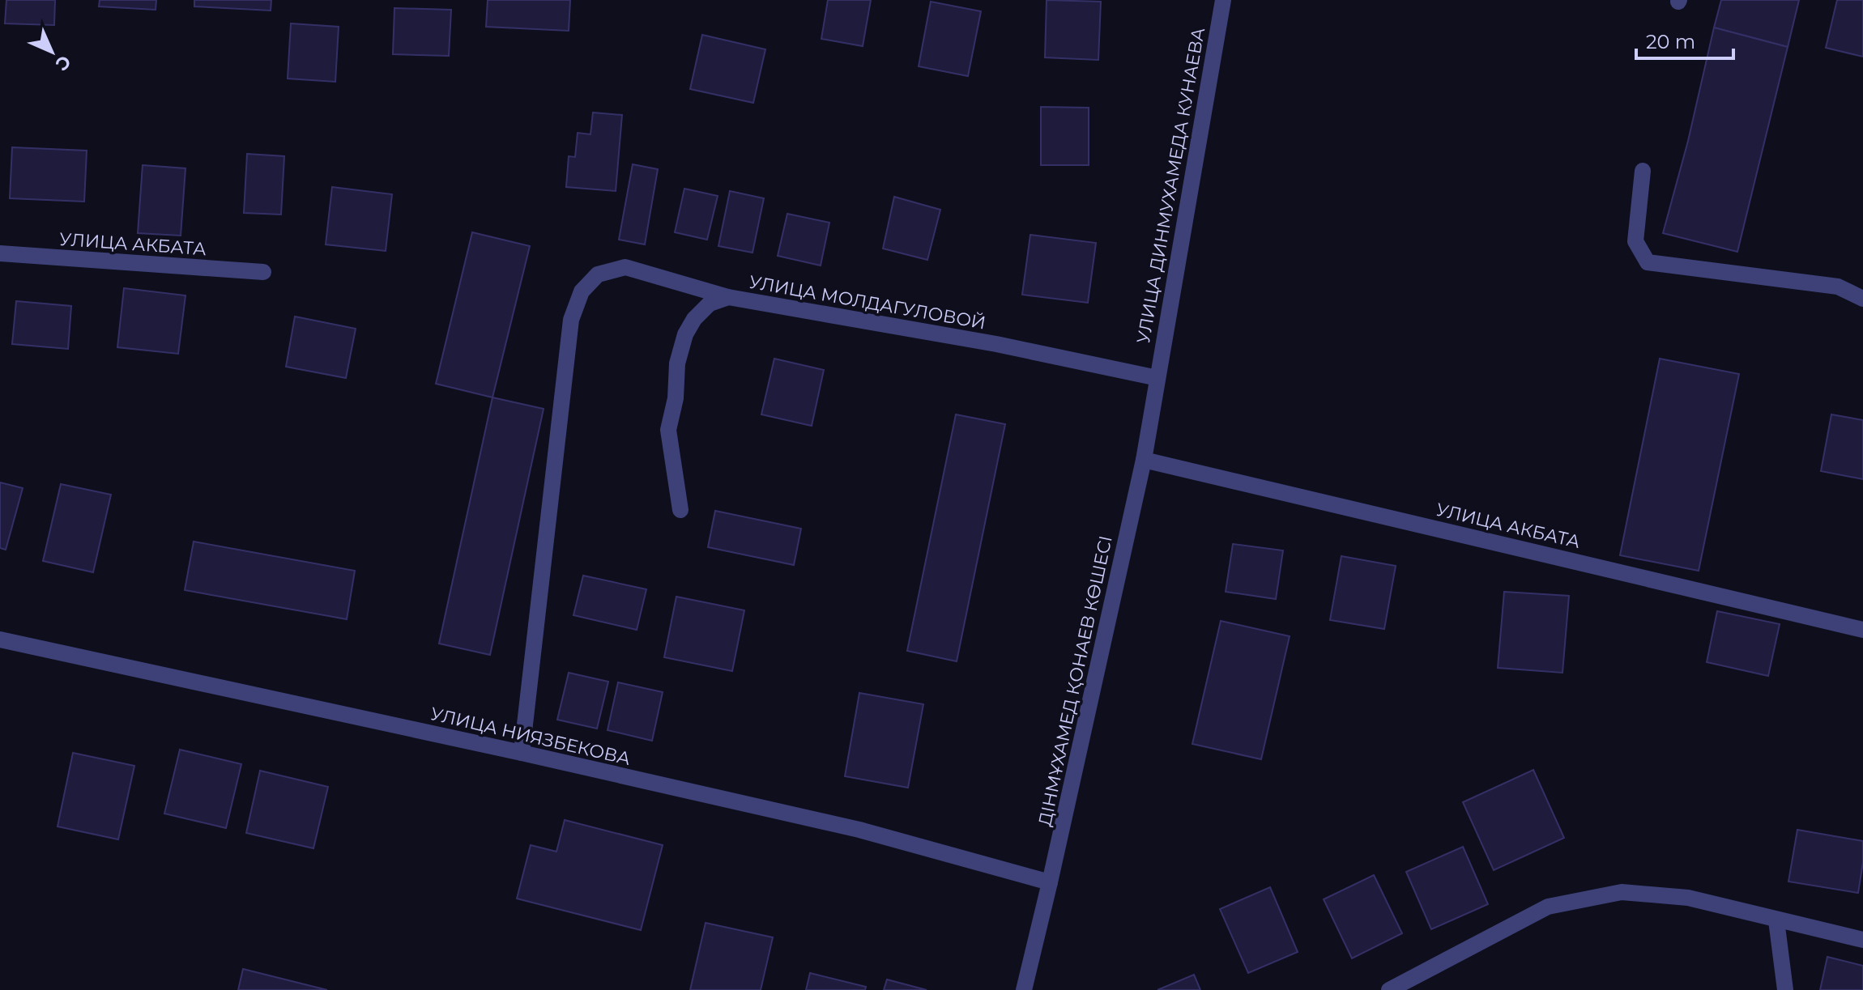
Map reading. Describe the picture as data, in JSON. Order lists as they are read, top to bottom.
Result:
{
  "streets": {
    "street": [
      "УЛИЦА ДИНМУХАМЕДА КУНАЕВА",
      "УЛИЦА АКБАТА",
      "УЛИЦА МОЛДАГУЛОВОЙ",
      "ДІНМҰХАМЕД ҚОНАЕВ КӨШЕСІ",
      "УЛИЦА НИЯЗБЕКОВА"
    ]
  },
  "crossings": [
    ["УЛИЦА ДИНМУХАМЕДА КУНАЕВА", "УЛИЦА МОЛДАГУЛОВОЙ"],
    ["УЛИЦА ДИНМУХАМЕДА КУНАЕВА", "ДІНМҰХАМЕД ҚОНАЕВ КӨШЕСІ"],
    ["УЛИЦА АКБАТА", "ДІНМҰХАМЕД ҚОНАЕВ КӨШЕСІ"],
    ["УЛИЦА МОЛДАГУЛОВОЙ", "ДІНМҰХАМЕД ҚОНАЕВ КӨШЕСІ"],
    ["ДІНМҰХАМЕД ҚОНАЕВ КӨШЕСІ", "УЛИЦА НИЯЗБЕКОВА"]
  ],
  "scale_bar": "20 m",
  "north": "bottom right"
}
